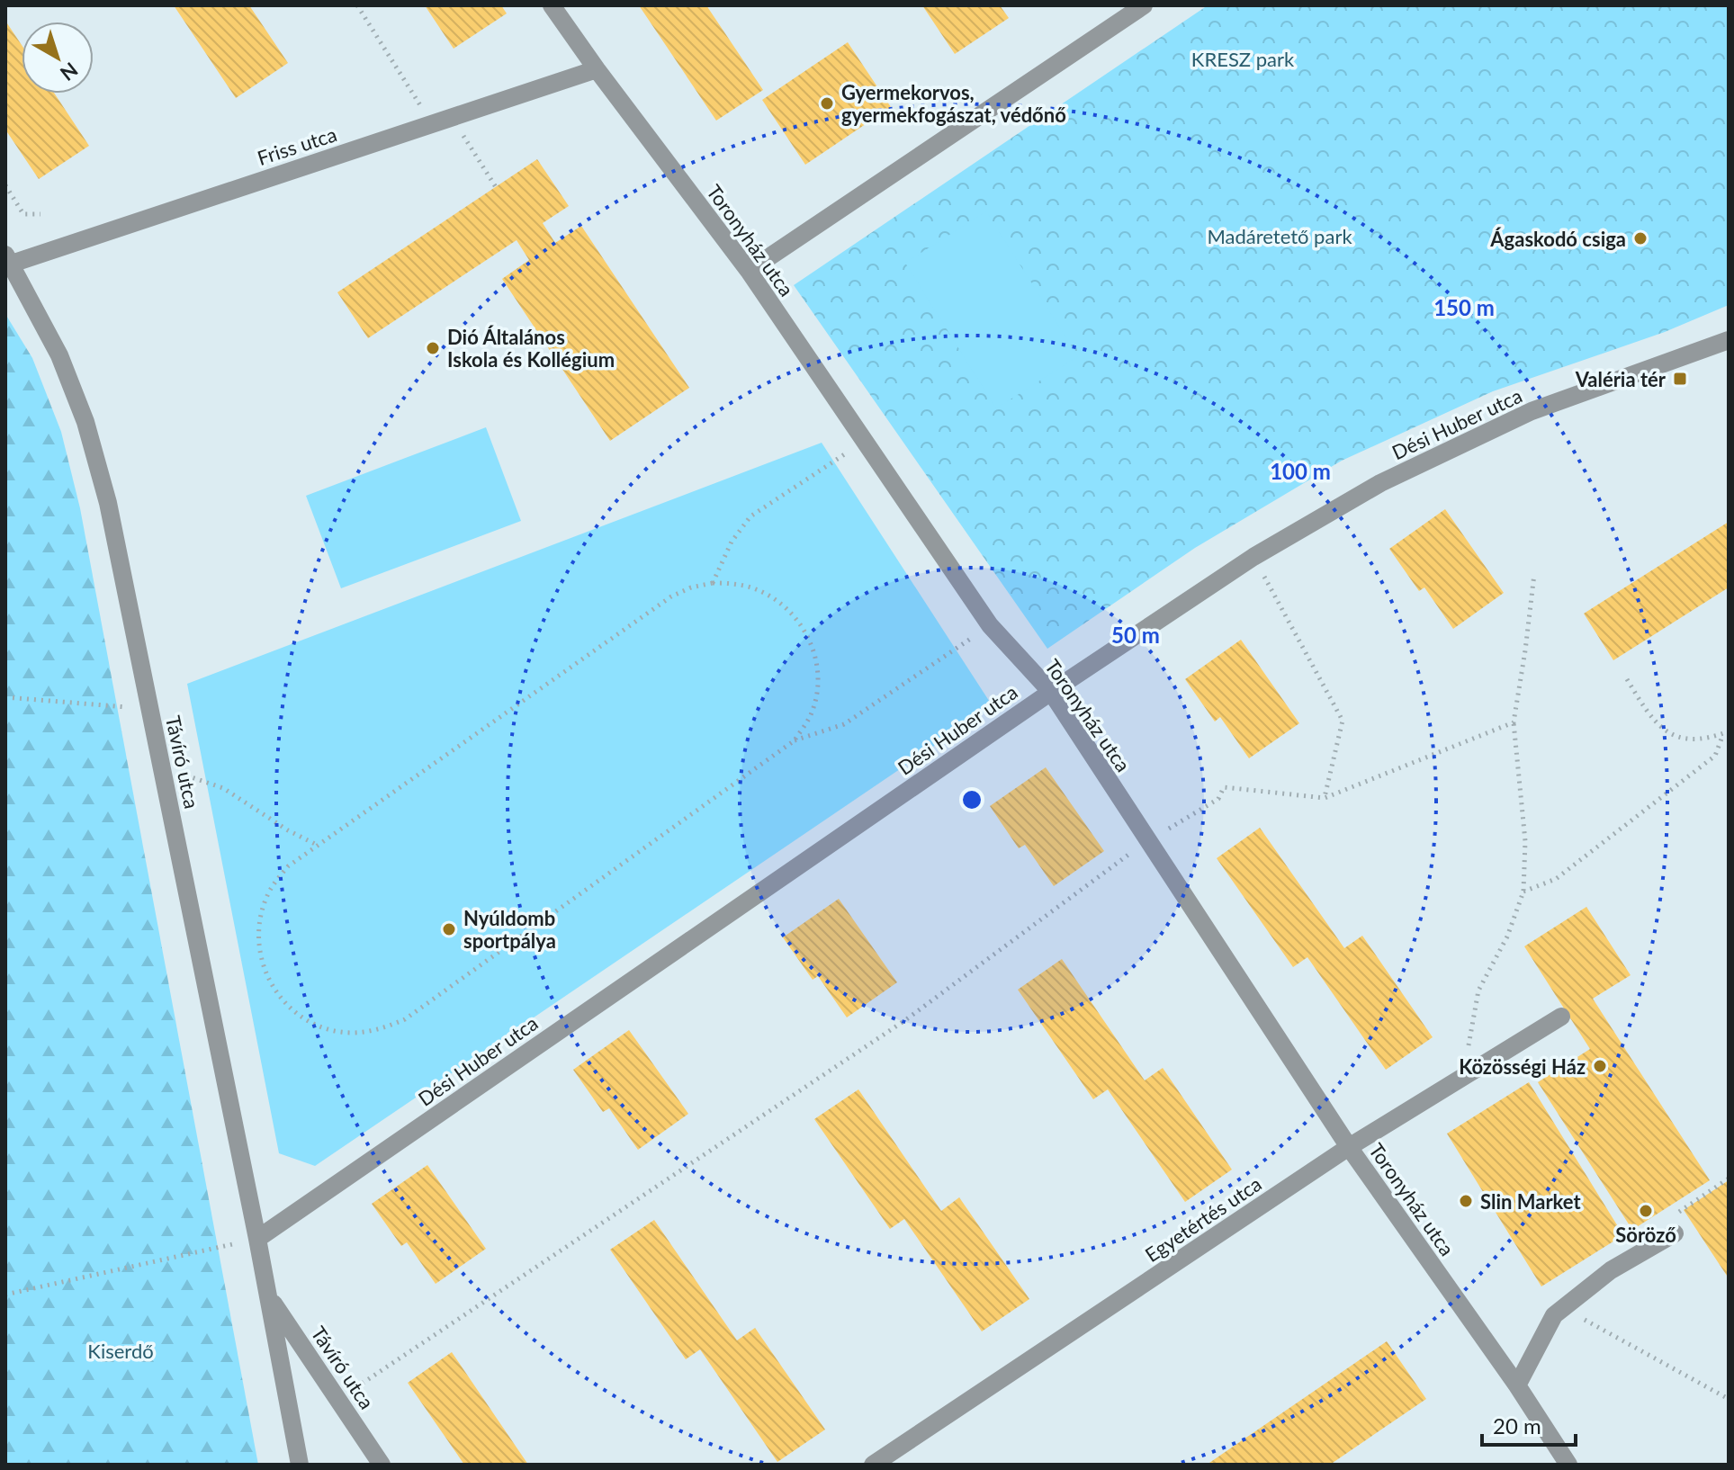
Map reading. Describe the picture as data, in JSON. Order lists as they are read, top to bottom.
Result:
{
  "streets": {
    "street": [
      "Friss utca",
      "Toronyház utca",
      "Dési Huber utca",
      "Távíró utca",
      "Egyetértés utca"
    ]
  },
  "crossings": [
    ["Friss utca", "Toronyház utca"],
    ["Friss utca", "Távíró utca"],
    ["Toronyház utca", "Dési Huber utca"],
    ["Toronyház utca", "Egyetértés utca"],
    ["Dési Huber utca", "Távíró utca"]
  ],
  "parks": ["KRESZ park", "Madáretető park", "Kiserdő"],
  "places": {
    "other": [
      "Gyermekorvos, gyermekfogászat, védőnő",
      "Ágaskodó csiga",
      "Dió Általános Iskola és Kollégium",
      "Nyúldomb sportpálya",
      "Közösségi Ház",
      "Slin Market",
      "Söröző"
    ],
    "transit": ["Valéria tér"]
  },
  "scale_bar": "20 m",
  "north": "bottom right",
  "rings": ["150 m", "100 m", "50 m"]
}
